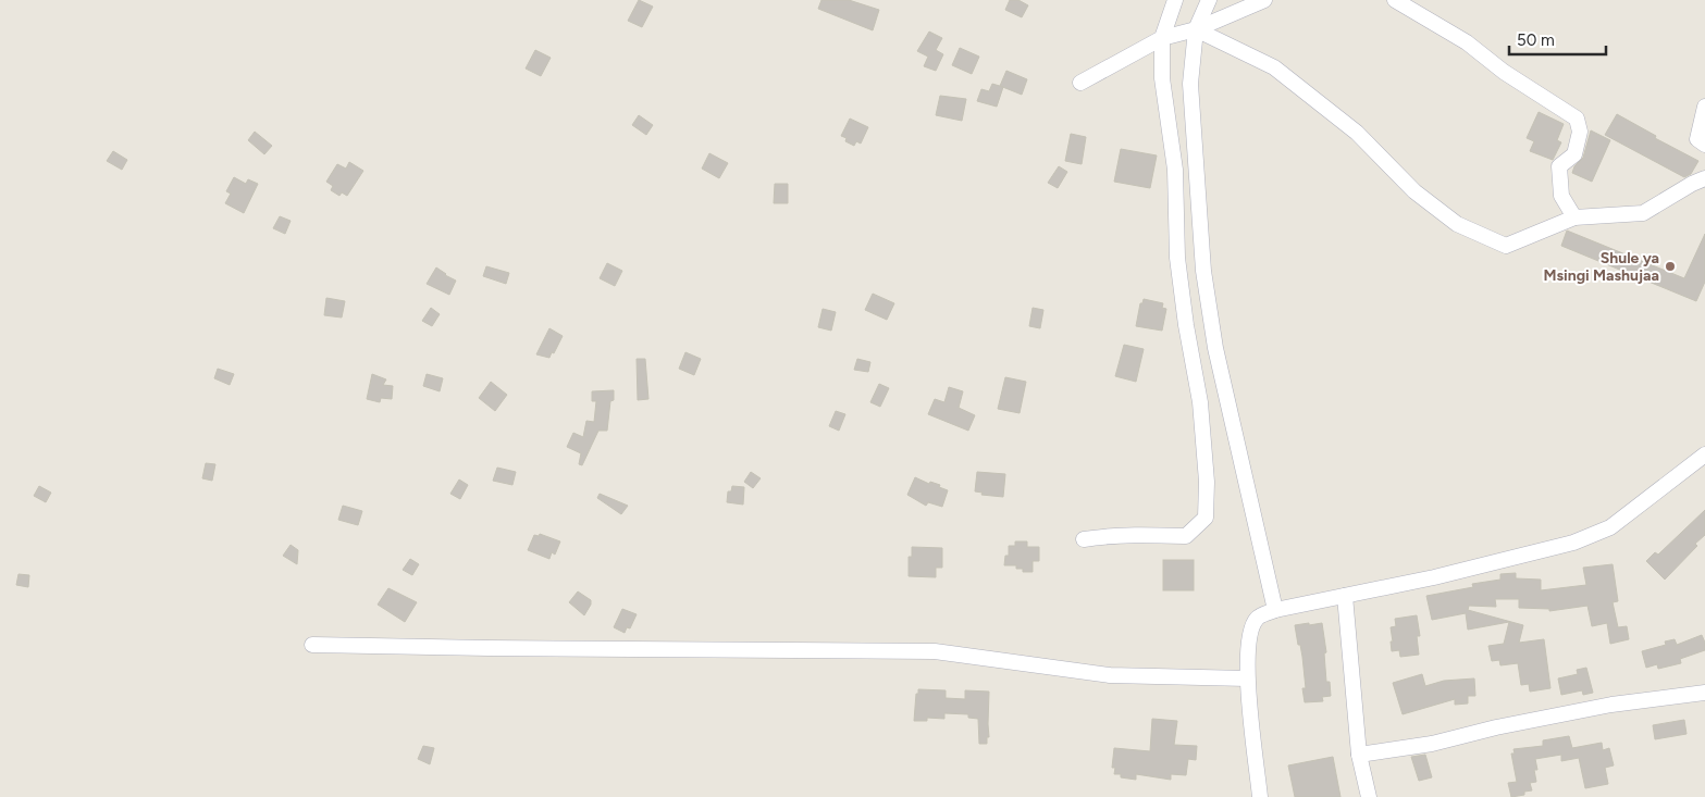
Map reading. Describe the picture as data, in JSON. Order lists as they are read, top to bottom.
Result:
{
  "places": ["Shule ya Msingi Mashujaa"],
  "scale_bar": "50 m"
}
